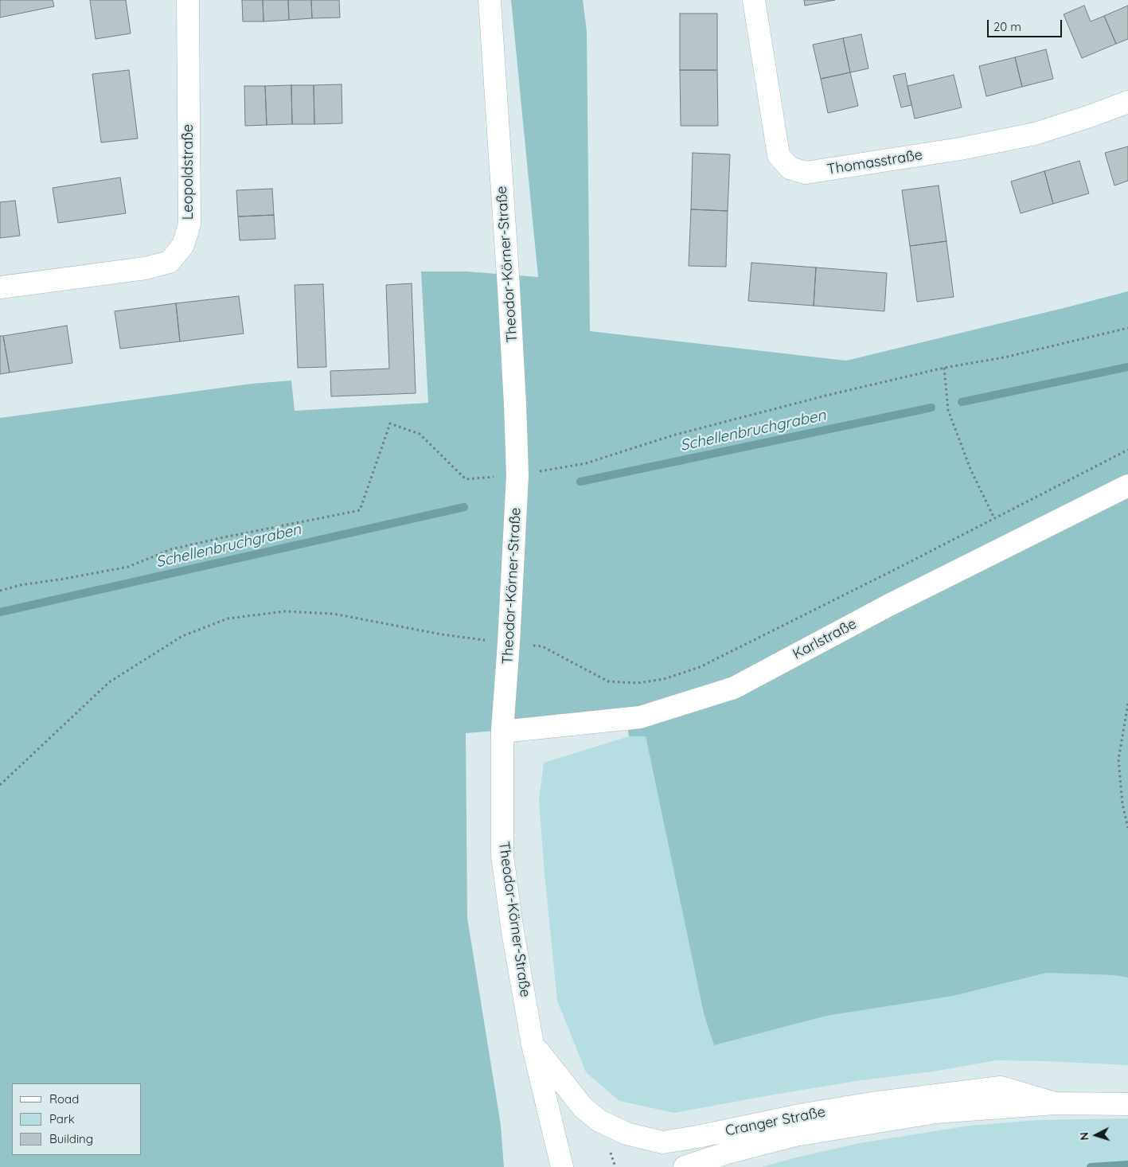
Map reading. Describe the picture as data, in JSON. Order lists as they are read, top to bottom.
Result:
{
  "streets": {
    "main road": [
      "Thomasstraße",
      "Leopoldstraße",
      "Theodor-Körner-Straße",
      "Karlstraße",
      "Cranger Straße"
    ]
  },
  "crossings": [
    ["Theodor-Körner-Straße", "Karlstraße"],
    ["Theodor-Körner-Straße", "Cranger Straße"]
  ],
  "water": ["Schellenbruchgraben"],
  "legend": ["Road", "Park", "Building"],
  "scale_bar": "20 m",
  "north": "left"
}
